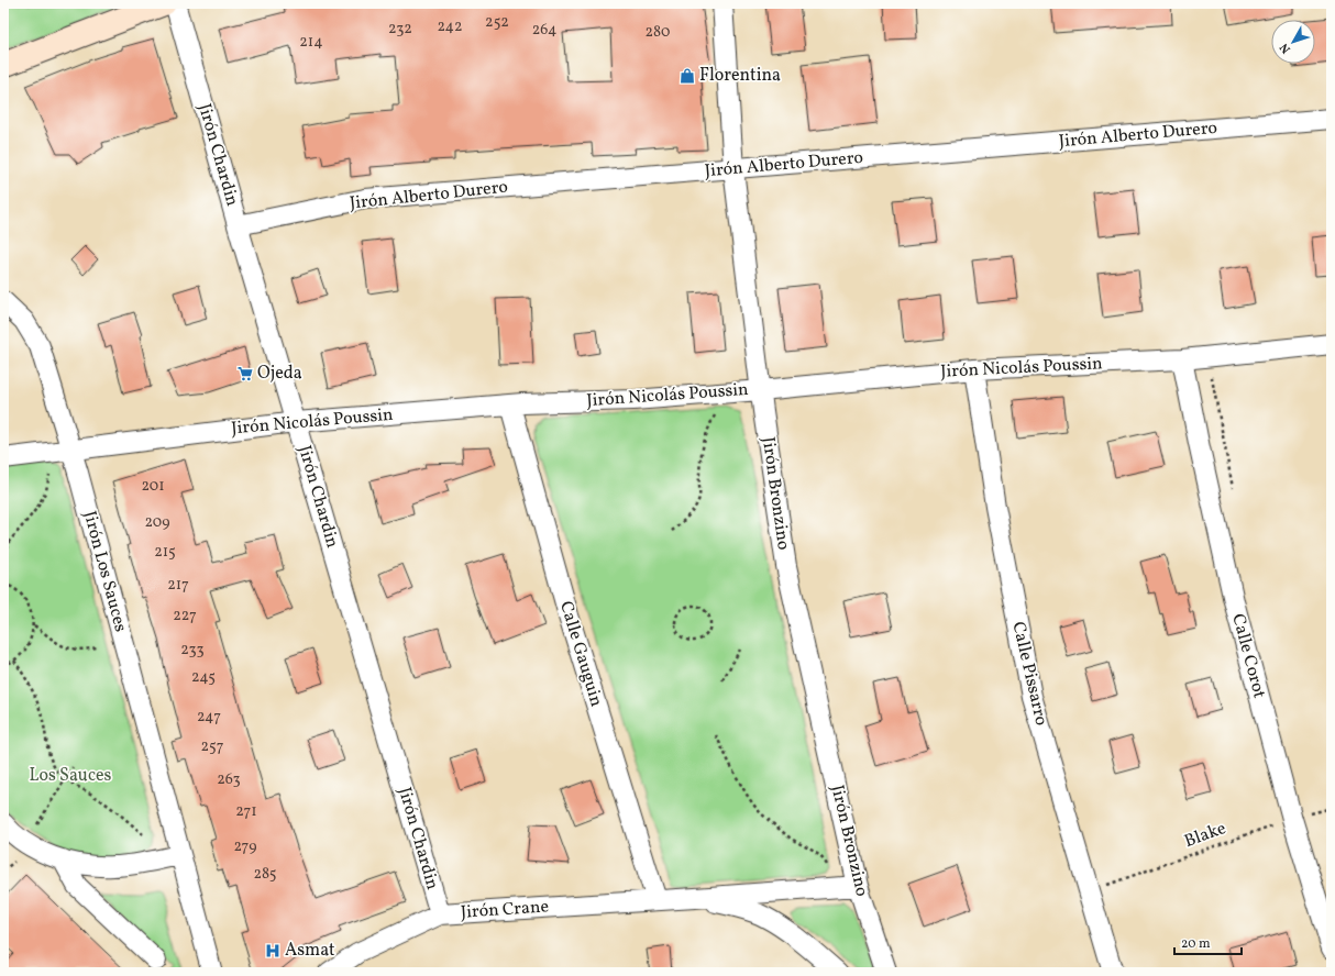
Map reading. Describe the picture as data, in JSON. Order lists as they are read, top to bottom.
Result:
{
  "streets": {
    "street": [
      "Jirón Alberto Durero",
      "Jirón Chardin",
      "Jirón Nicolás Poussin",
      "Jirón Bronzino",
      "Jirón Los Sauces",
      "Calle Gauguin",
      "Calle Corot",
      "Calle Pissarro",
      "Jirón Crane"
    ],
    "path": ["Blake"]
  },
  "crossings": [
    ["Jirón Alberto Durero", "Jirón Chardin"],
    ["Jirón Alberto Durero", "Jirón Bronzino"],
    ["Jirón Chardin", "Jirón Nicolás Poussin"],
    ["Jirón Chardin", "Jirón Crane"],
    ["Jirón Nicolás Poussin", "Jirón Bronzino"],
    ["Jirón Nicolás Poussin", "Jirón Los Sauces"],
    ["Jirón Nicolás Poussin", "Calle Gauguin"],
    ["Jirón Nicolás Poussin", "Calle Corot"],
    ["Jirón Nicolás Poussin", "Calle Pissarro"],
    ["Jirón Bronzino", "Jirón Crane"],
    ["Calle Gauguin", "Jirón Crane"],
    ["Calle Corot", "Blake"],
    ["Calle Pissarro", "Blake"]
  ],
  "parks": ["Los Sauces"],
  "places": {
    "shop": ["Florentina"],
    "supermarket": ["Ojeda"],
    "hospital": ["Asmat"]
  },
  "house_numbers": [
    "252",
    "242",
    "232",
    "264",
    "280",
    "214",
    "201",
    "209",
    "215",
    "217",
    "227",
    "233",
    "245",
    "247",
    "257",
    "263",
    "271",
    "279",
    "285"
  ],
  "scale_bar": "20 m",
  "north": "bottom left"
}
